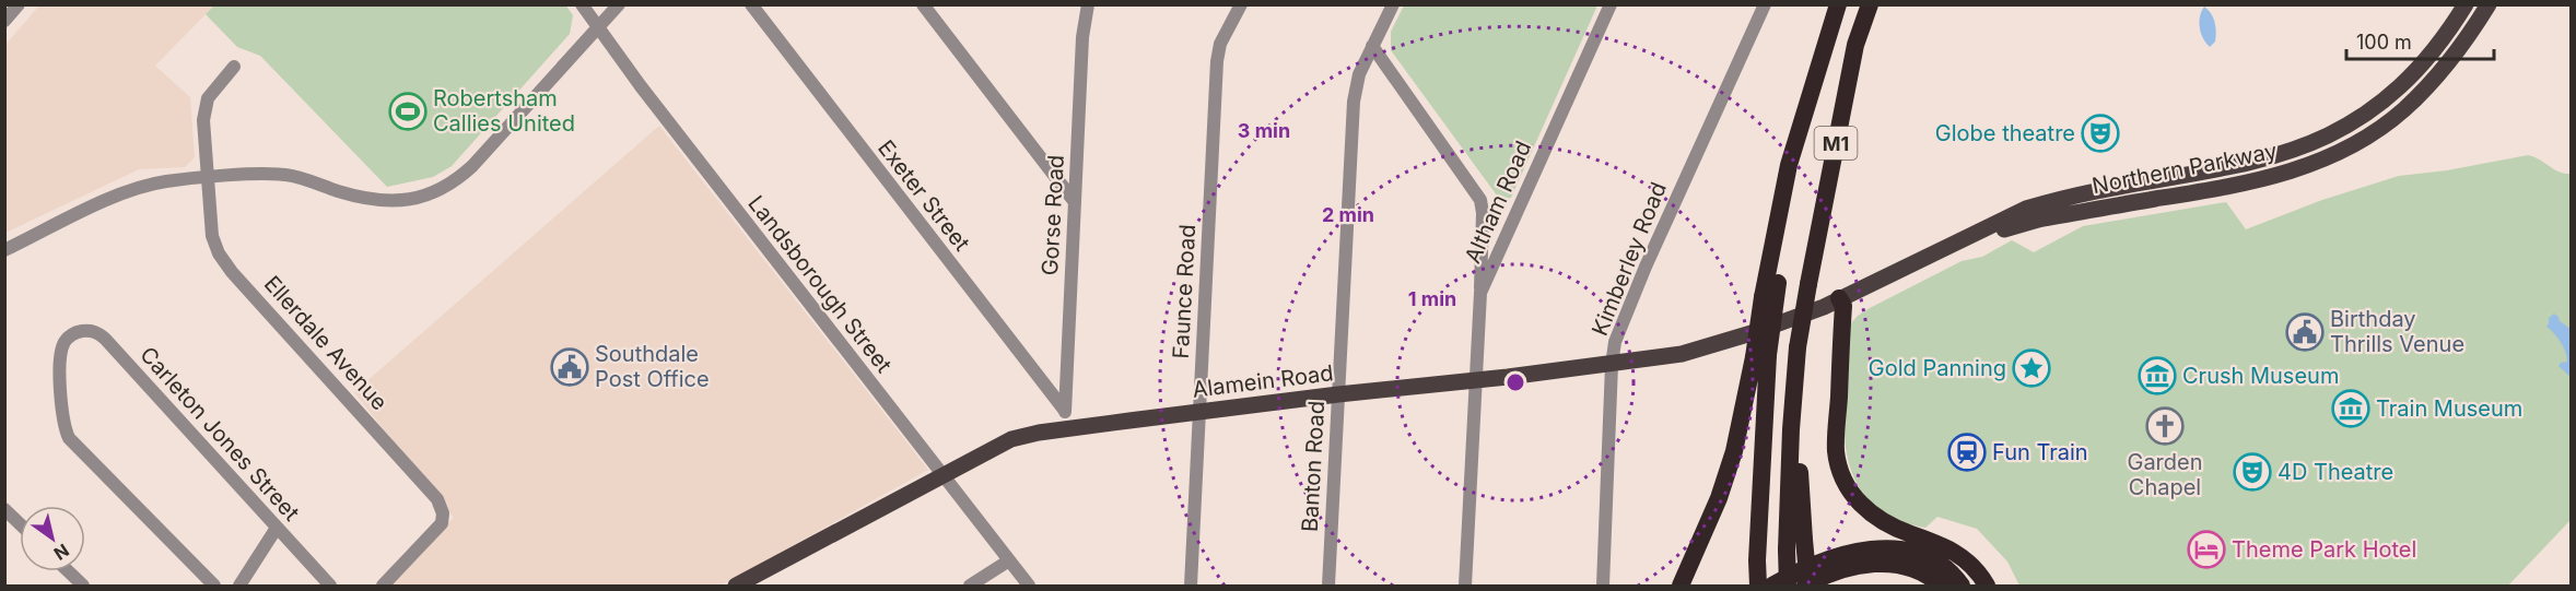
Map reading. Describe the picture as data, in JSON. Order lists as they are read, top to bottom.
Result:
{
  "streets": {
    "highway": ["M1"],
    "main road": ["Northern Parkway", "Alamein Road"],
    "street": [
      "Exeter Street",
      "Altham Road",
      "Gorse Road",
      "Kimberley Road",
      "Landsborough Street",
      "Faunce Road",
      "Ellerdale Avenue",
      "Carleton Jones Street",
      "Banton Road"
    ]
  },
  "crossings": [
    ["Northern Parkway", "Alamein Road"],
    ["Exeter Street", "Gorse Road"],
    ["Altham Road", "Alamein Road"],
    ["Gorse Road", "Alamein Road"],
    ["Kimberley Road", "Alamein Road"],
    ["Landsborough Street", "Alamein Road"],
    ["Faunce Road", "Alamein Road"],
    ["Alamein Road", "Banton Road"]
  ],
  "places": {
    "sports": ["Robertsham Callies United"],
    "theatre": ["Globe theatre", "4D Theatre"],
    "public building": ["Birthday Thrills Venue", "Southdale Post Office"],
    "place": ["Gold Panning"],
    "museum": ["Crush Museum", "Train Museum"],
    "church": ["Garden Chapel"],
    "station": ["Fun Train"],
    "hotel": ["Theme Park Hotel"]
  },
  "scale_bar": "100 m",
  "north": "bottom right",
  "rings": ["3 min", "2 min", "1 min"]
}
